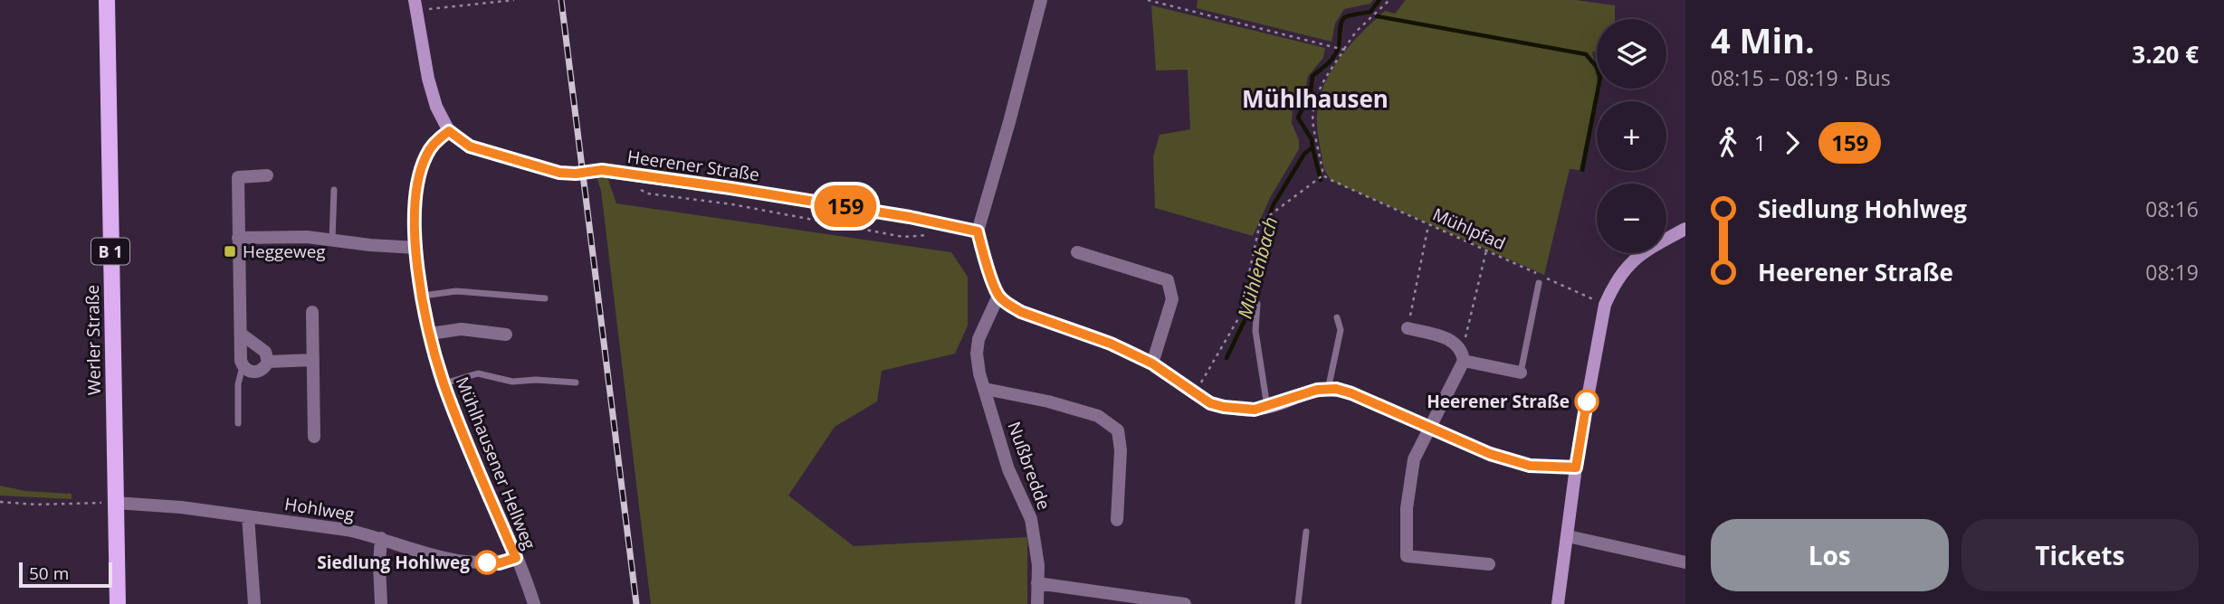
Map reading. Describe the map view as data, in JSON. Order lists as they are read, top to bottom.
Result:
{
  "streets": {
    "main road": ["B 1", "Werler Straße"],
    "street": [
      "Heerener Straße",
      "Mühlhausener Hellweg",
      "Nußbredde",
      "Hohlweg"
    ],
    "path": ["Mühlpfad"]
  },
  "crossings": [
    ["Heerener Straße", "Mühlhausener Hellweg"],
    ["Werler Straße", "Hohlweg"],
    ["Mühlhausener Hellweg", "Hohlweg"]
  ],
  "districts": ["Mühlhausen"],
  "water": ["Mühlenbach"],
  "places": {
    "transit": ["Heggeweg"],
    "other": ["Heerener Straße", "Siedlung Hohlweg"]
  },
  "lines": ["bus line 159"],
  "scale_bar": "50 m",
  "page": {
    "on_map": "159",
    "heading": ["4 Min.", "08:15 – 08:19 · Bus", "3.20 €"],
    "map_buttons": ["+", "−"],
    "legs": ["1", "159"],
    "list": [
      {
        "name": "Siedlung Hohlweg",
        "value": "08:16"
      },
      {
        "name": "Heerener Straße",
        "value": "08:19"
      }
    ],
    "buttons": ["Los", "Tickets"],
    "scale": "50 m"
  }
}
